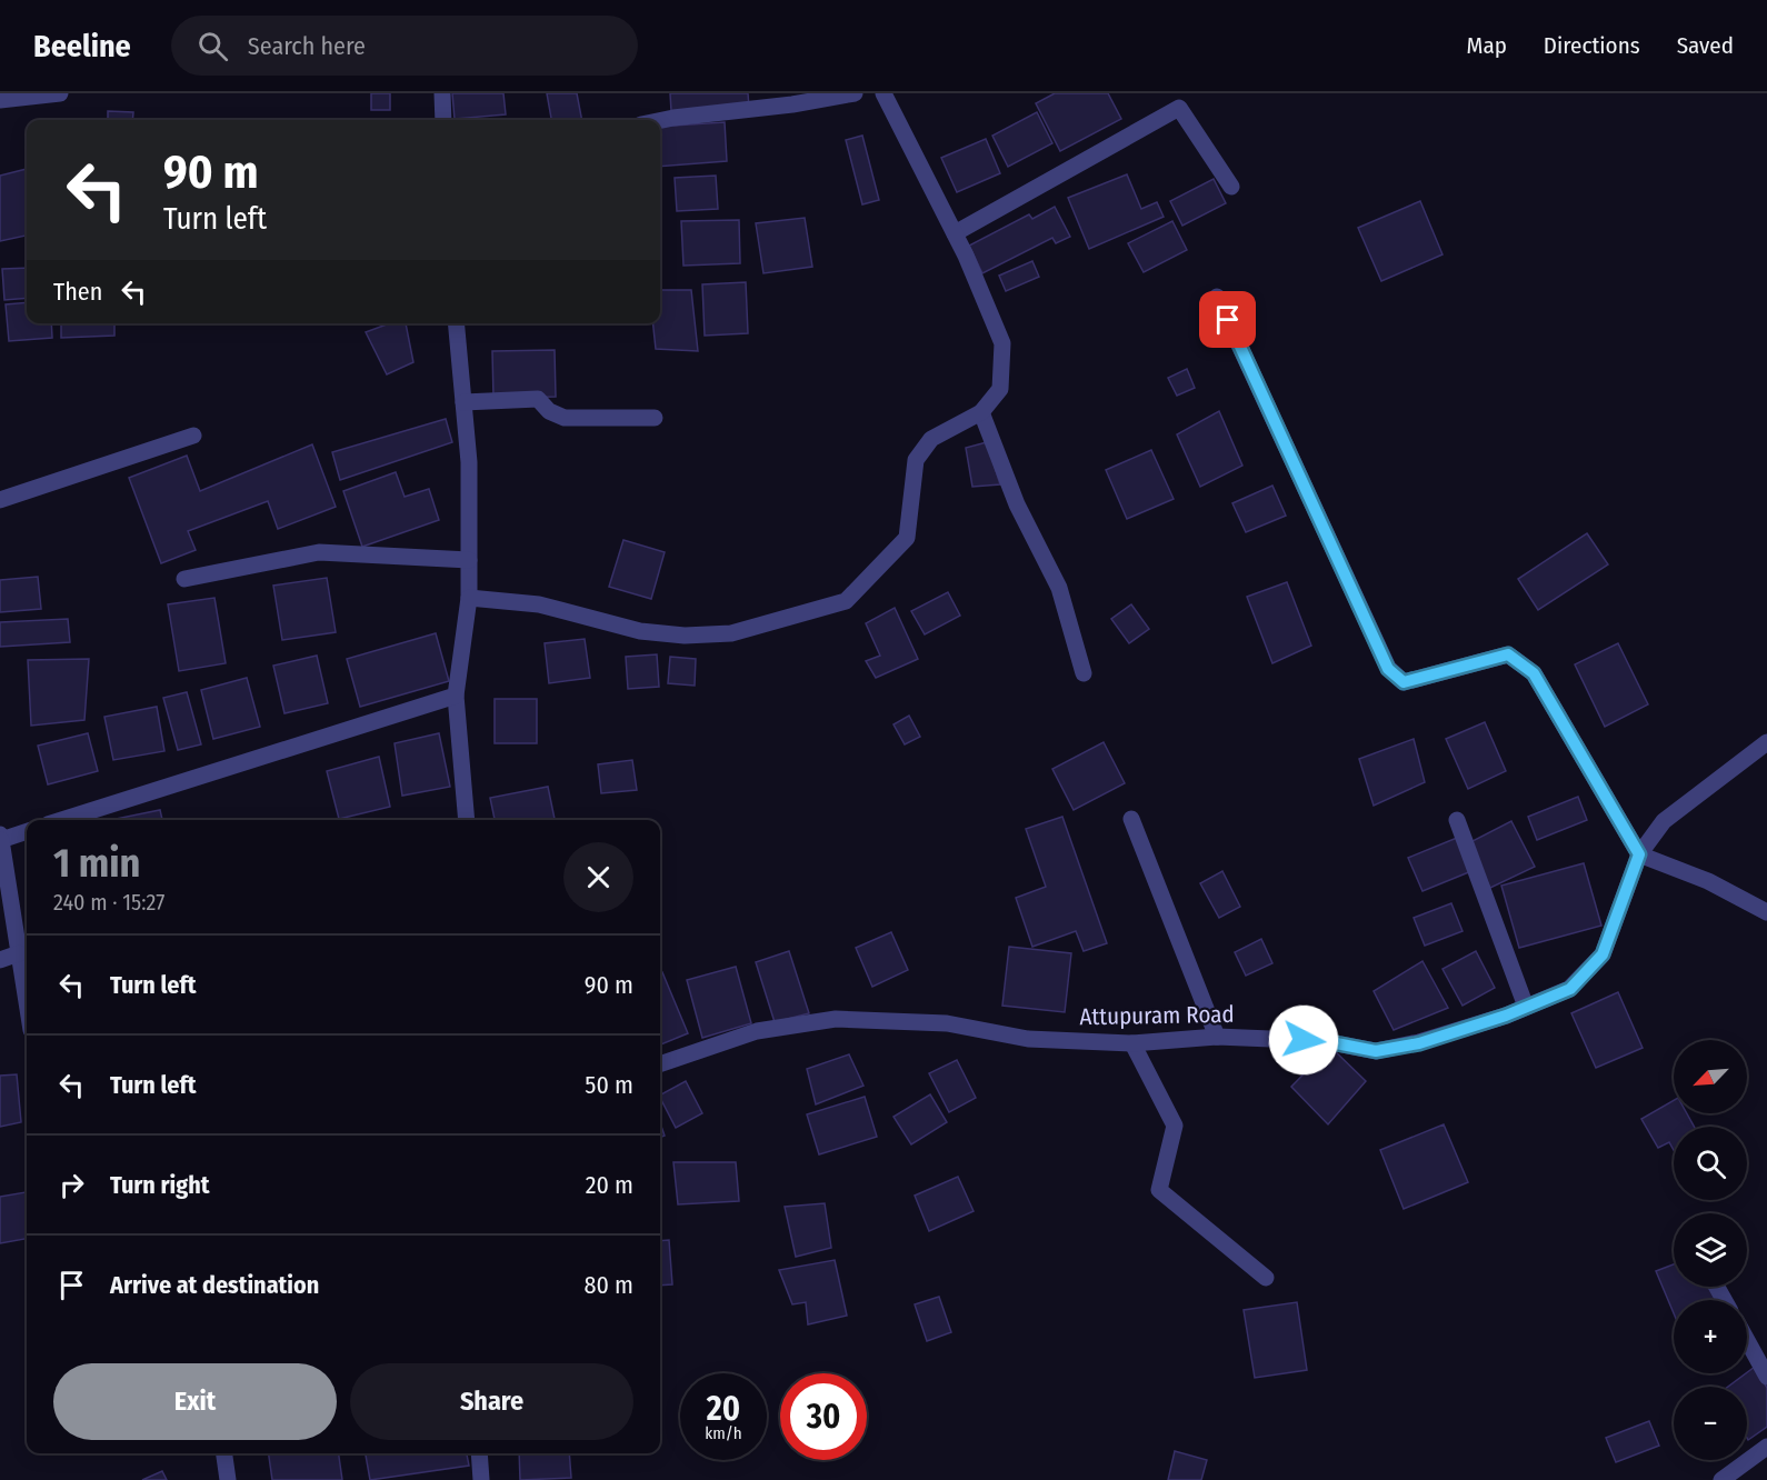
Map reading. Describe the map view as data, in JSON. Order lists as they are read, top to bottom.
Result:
{
  "streets": {
    "street": ["Attupuram Road"]
  },
  "north": "bottom left",
  "page": {
    "header": "Beeline",
    "search": "Search here",
    "nav": ["Map", "Directions", "Saved"],
    "turn": ["90 m", "Turn left"],
    "then": "Then",
    "heading": ["1 min", "240 m · 15:27"],
    "list": [
      {
        "name": "Turn left",
        "value": "90 m"
      },
      {
        "name": "Turn left",
        "value": "50 m"
      },
      {
        "name": "Turn right",
        "value": "20 m"
      },
      {
        "name": "Arrive at destination",
        "value": "80 m"
      }
    ],
    "map_buttons": ["+", "−"],
    "buttons": ["Exit", "Share"],
    "speed": "20 km/h",
    "limit": "30"
  }
}
